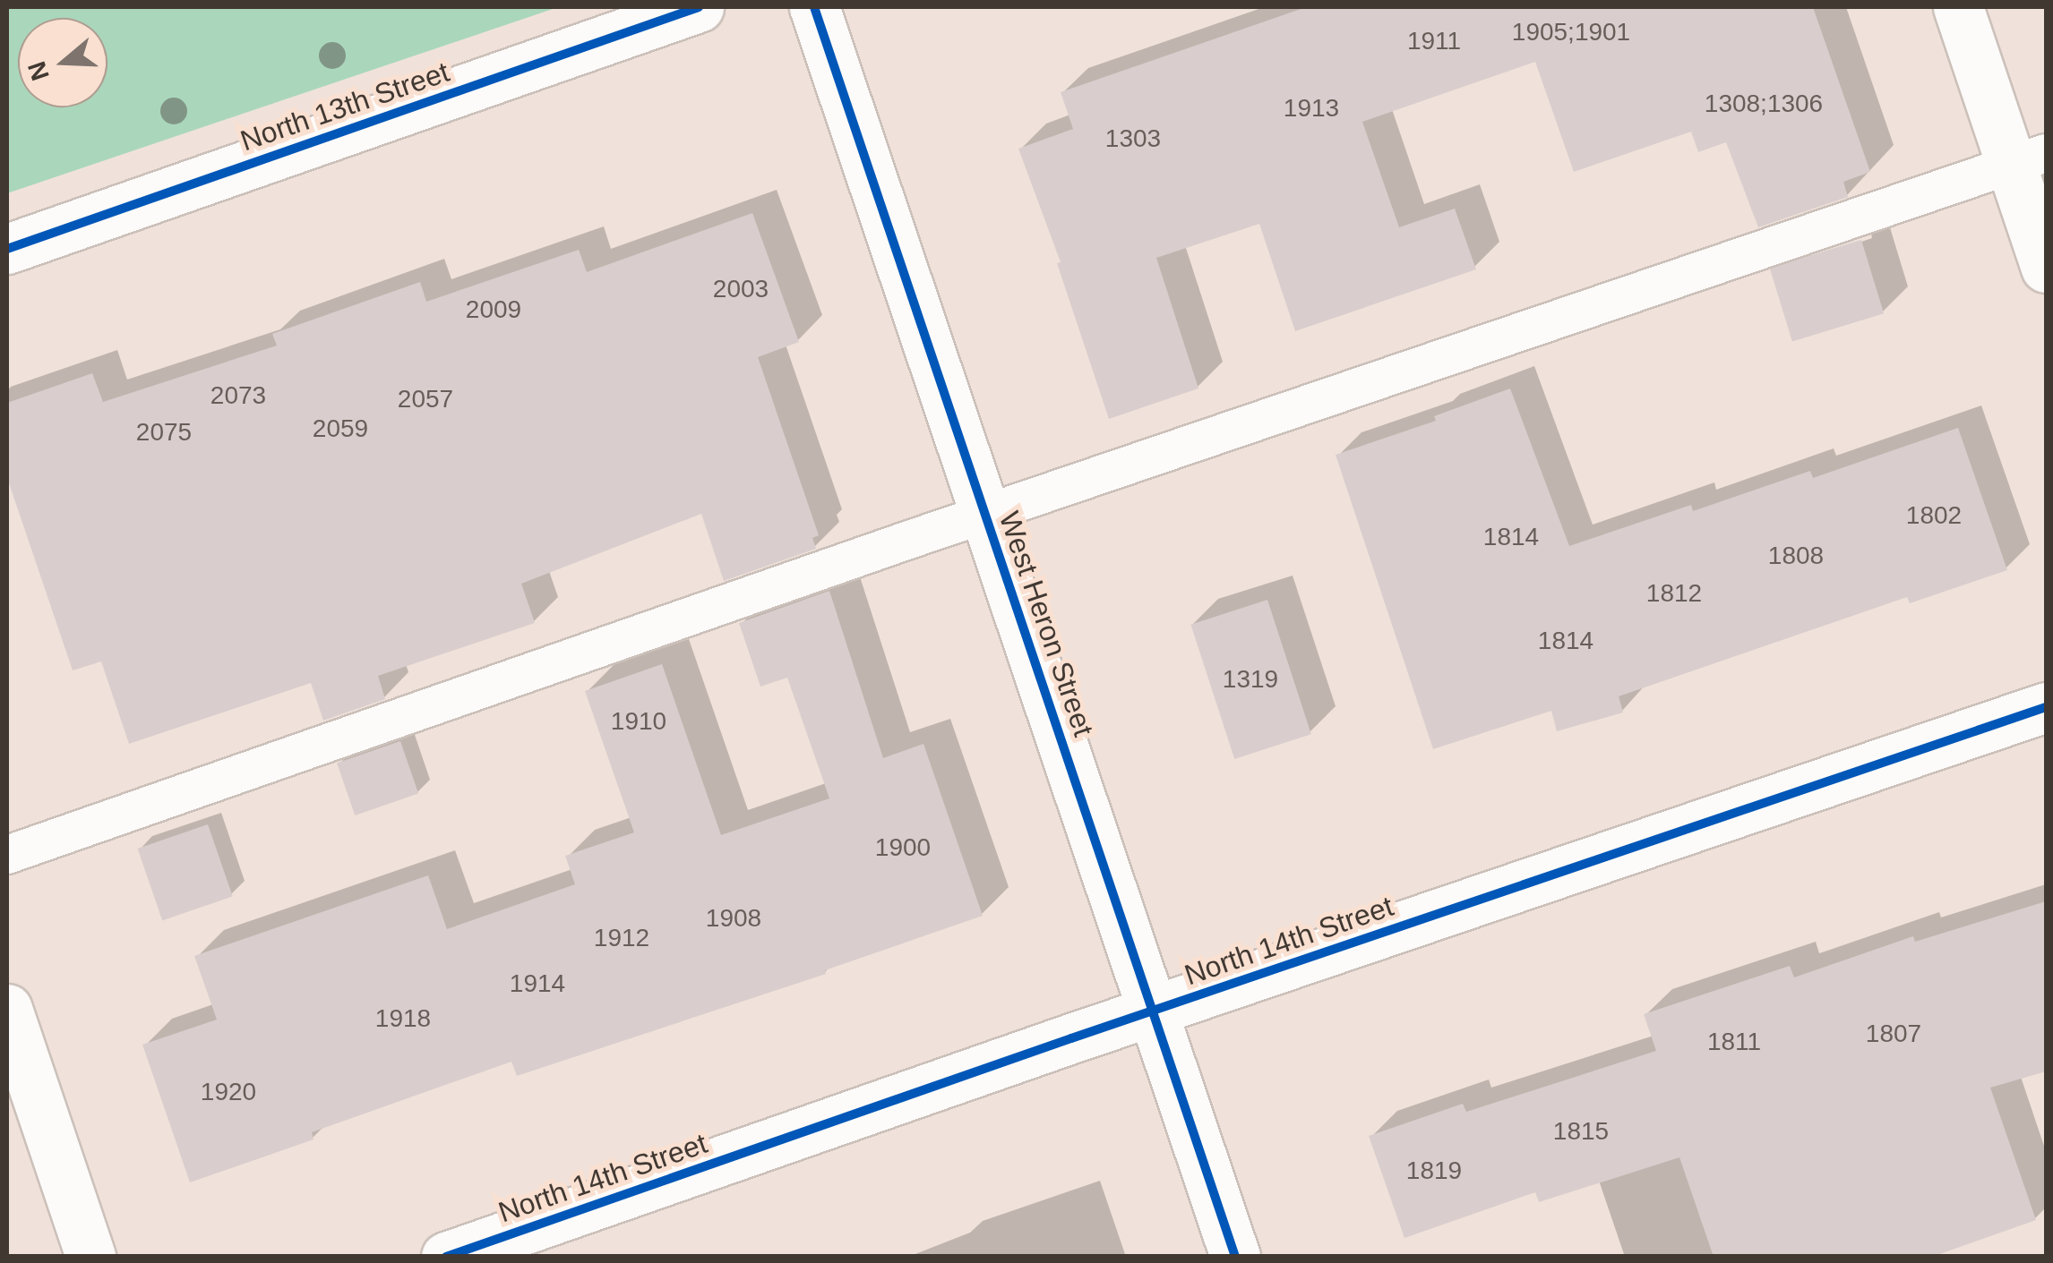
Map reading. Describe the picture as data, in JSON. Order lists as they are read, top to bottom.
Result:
{
  "streets": {
    "street": ["North 13th Street", "West Heron Street", "North 14th Street"]
  },
  "crossings": [
    ["West Heron Street", "North 14th Street"]
  ],
  "house_numbers": [
    "1905;1901",
    "1911",
    "1308;1306",
    "1913",
    "1303",
    "2003",
    "2009",
    "2073",
    "2057",
    "2059",
    "2075",
    "1802",
    "1814",
    "1808",
    "1812",
    "1814",
    "1319",
    "1910",
    "1900",
    "1908",
    "1912",
    "1914",
    "1918",
    "1807",
    "1811",
    "1920",
    "1815",
    "1819"
  ],
  "north": "left"
}
